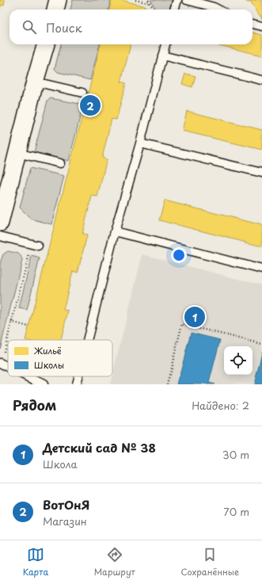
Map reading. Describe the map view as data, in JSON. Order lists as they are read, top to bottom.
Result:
{
  "legend": ["Жильё", "Школы"],
  "page": {
    "search": "Поиск",
    "pins": ["2", "1"],
    "heading": ["Рядом", "Найдено: 2"],
    "list": [
      {
        "mark": "1",
        "name": "Детский сад № 38",
        "note": "Школа",
        "value": "30 m"
      },
      {
        "mark": "2",
        "name": "ВотОнЯ",
        "note": "Магазин",
        "value": "70 m"
      }
    ],
    "nav": ["Карта", "Маршрут", "Сохранённые"]
  }
}
